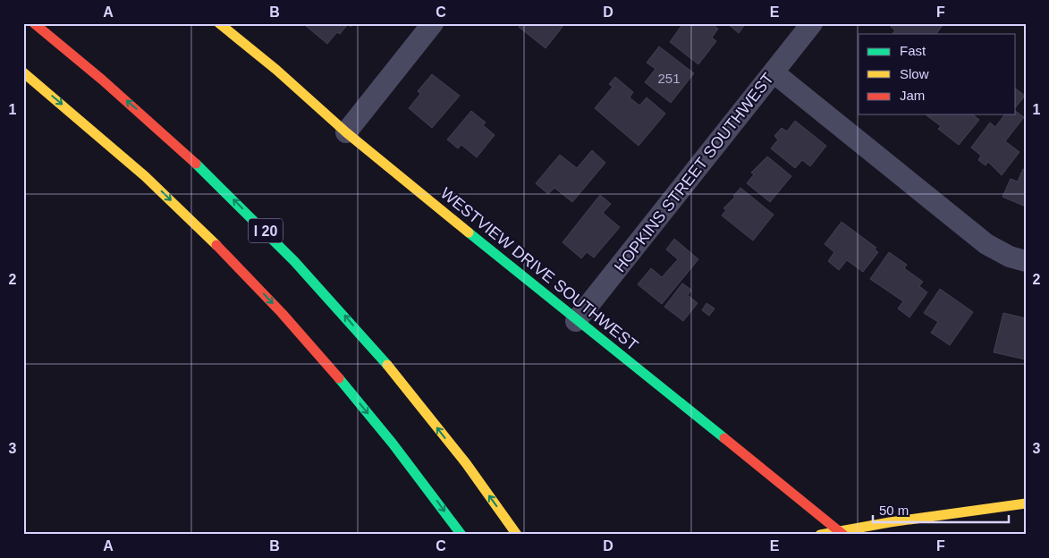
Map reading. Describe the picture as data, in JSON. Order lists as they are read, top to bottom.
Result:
{
  "streets": {
    "main road": ["I 20", "WESTVIEW DRIVE SOUTHWEST"],
    "street": ["HOPKINS STREET SOUTHWEST"]
  },
  "crossings": [
    ["HOPKINS STREET SOUTHWEST", "WESTVIEW DRIVE SOUTHWEST"]
  ],
  "house_numbers": ["251"],
  "legend": ["Fast", "Slow", "Jam"],
  "scale_bar": "50 m",
  "grid": {
    "columns": [
      "A",
      "B",
      "C",
      "D",
      "E",
      "F"
    ],
    "rows": ["1", "2", "3"]
  }
}
